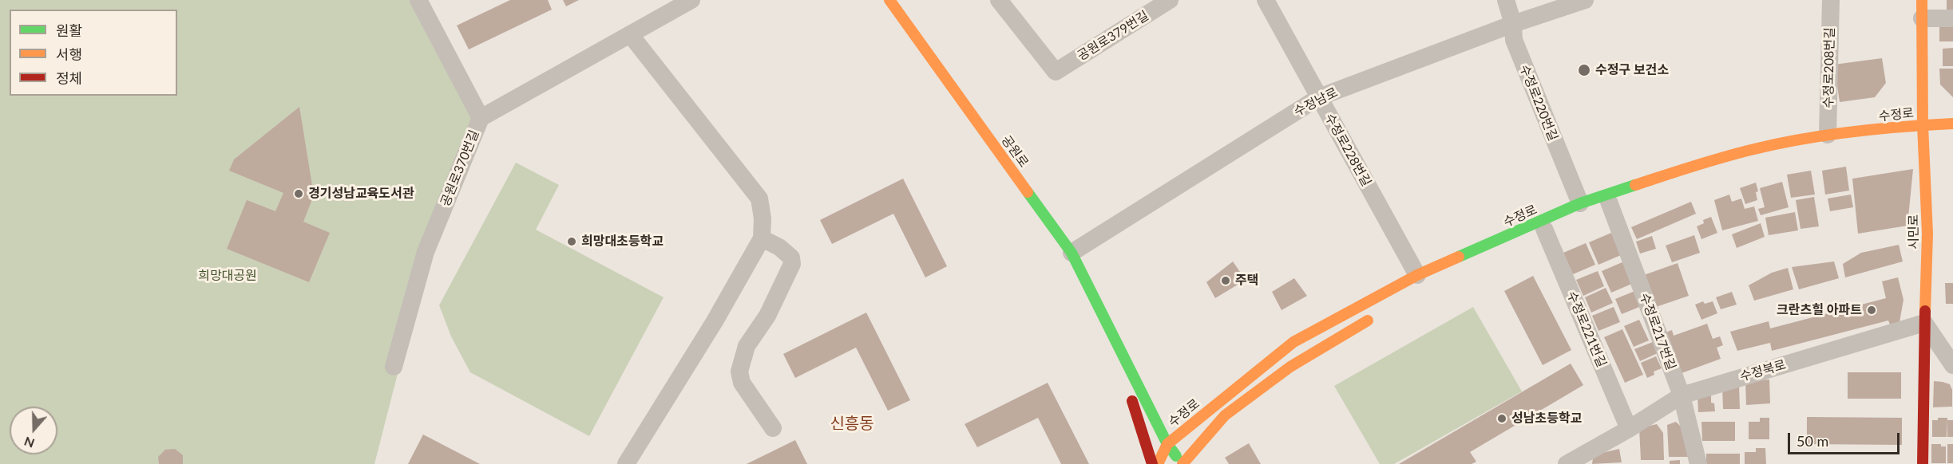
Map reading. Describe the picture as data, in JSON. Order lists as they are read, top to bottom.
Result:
{
  "streets": {
    "main road": ["수정로", "공원로", "시민로"],
    "street": [
      "공원로379번길",
      "수정로208번길",
      "수정남로",
      "수정로220번길",
      "수정로228번길",
      "공원로370번길",
      "수정로221번길",
      "수정로217번길",
      "수정북로"
    ]
  },
  "crossings": [
    ["수정로208번길", "수정로"],
    ["수정남로", "수정로220번길"],
    ["수정남로", "수정로228번길"],
    ["수정남로", "공원로"],
    ["수정로220번길", "수정로"],
    ["수정로", "수정로228번길"],
    ["수정로", "공원로"],
    ["수정로", "시민로"],
    ["수정로", "수정로221번길"],
    ["수정로", "수정로217번길"],
    ["시민로", "수정북로"],
    ["수정로221번길", "수정북로"],
    ["수정로217번길", "수정북로"]
  ],
  "districts": ["신흥동"],
  "parks": ["희망대공원"],
  "places": [
    "수정구 보건소",
    "경기성남교육도서관",
    "희망대초등학교",
    "주택",
    "크란츠힐 아파트",
    "성남초등학교"
  ],
  "legend": ["원활", "서행", "정체"],
  "scale_bar": "50 m",
  "north": "bottom"
}
